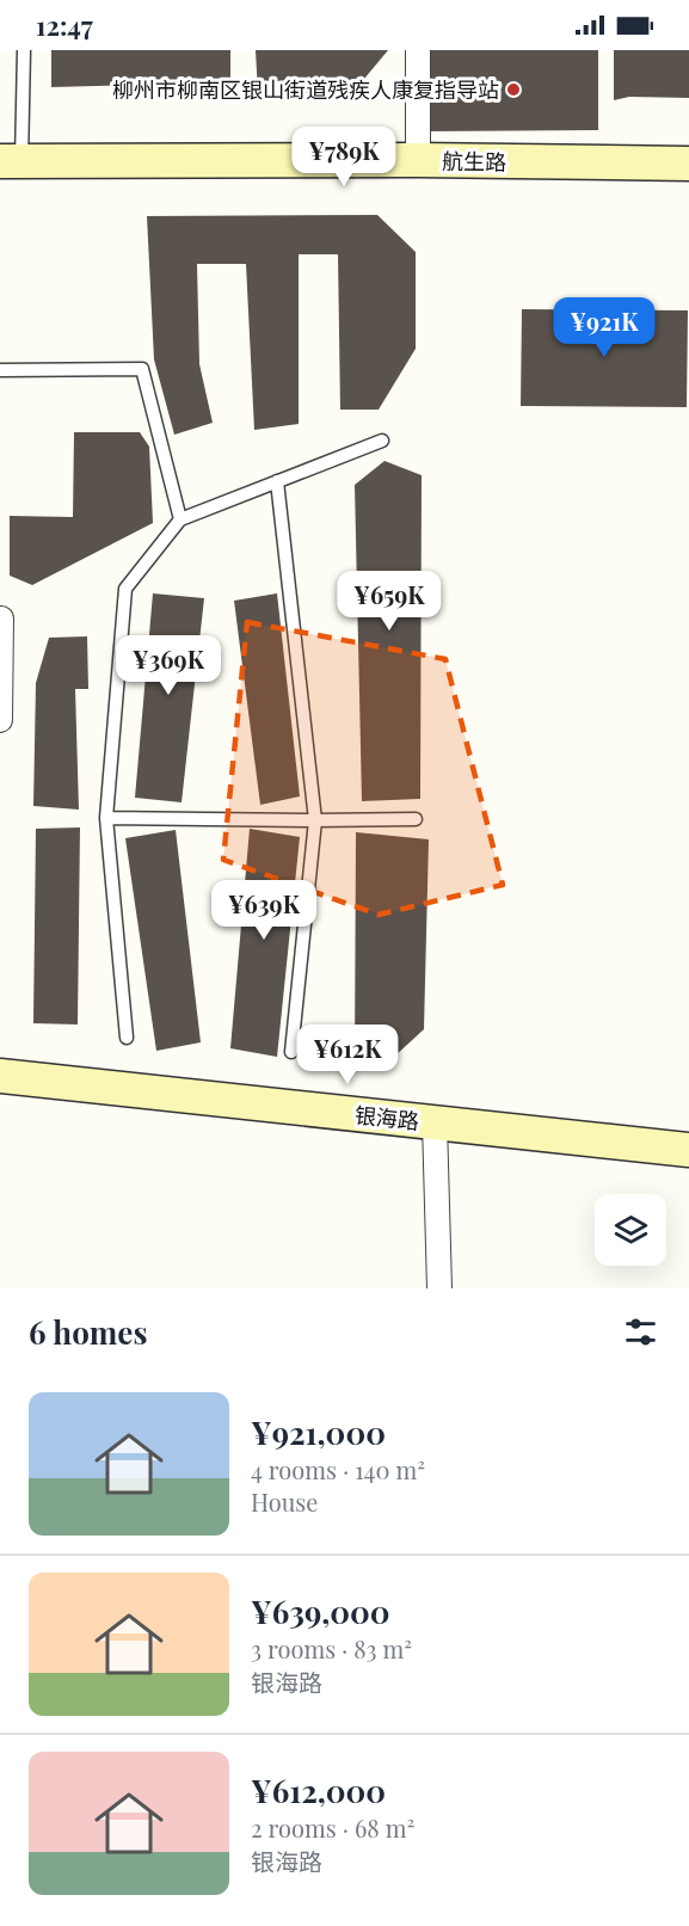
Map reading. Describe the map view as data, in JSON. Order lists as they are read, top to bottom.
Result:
{
  "streets": {
    "street": ["航生路", "银海路"]
  },
  "places": ["柳州市柳南区银山街道残疾人康复指导站"],
  "page": {
    "status": "12:47",
    "price": [
      "¥789K",
      "¥921K",
      "¥659K",
      "¥369K",
      "¥639K",
      "¥612K"
    ],
    "heading": "6 homes",
    "list": [
      {
        "name": "¥921,000",
        "note": "4 rooms · 140 m² · House"
      },
      {
        "name": "¥639,000",
        "note": "3 rooms · 83 m² · 银海路"
      },
      {
        "name": "¥612,000",
        "note": "2 rooms · 68 m² · 银海路"
      }
    ]
  }
}
